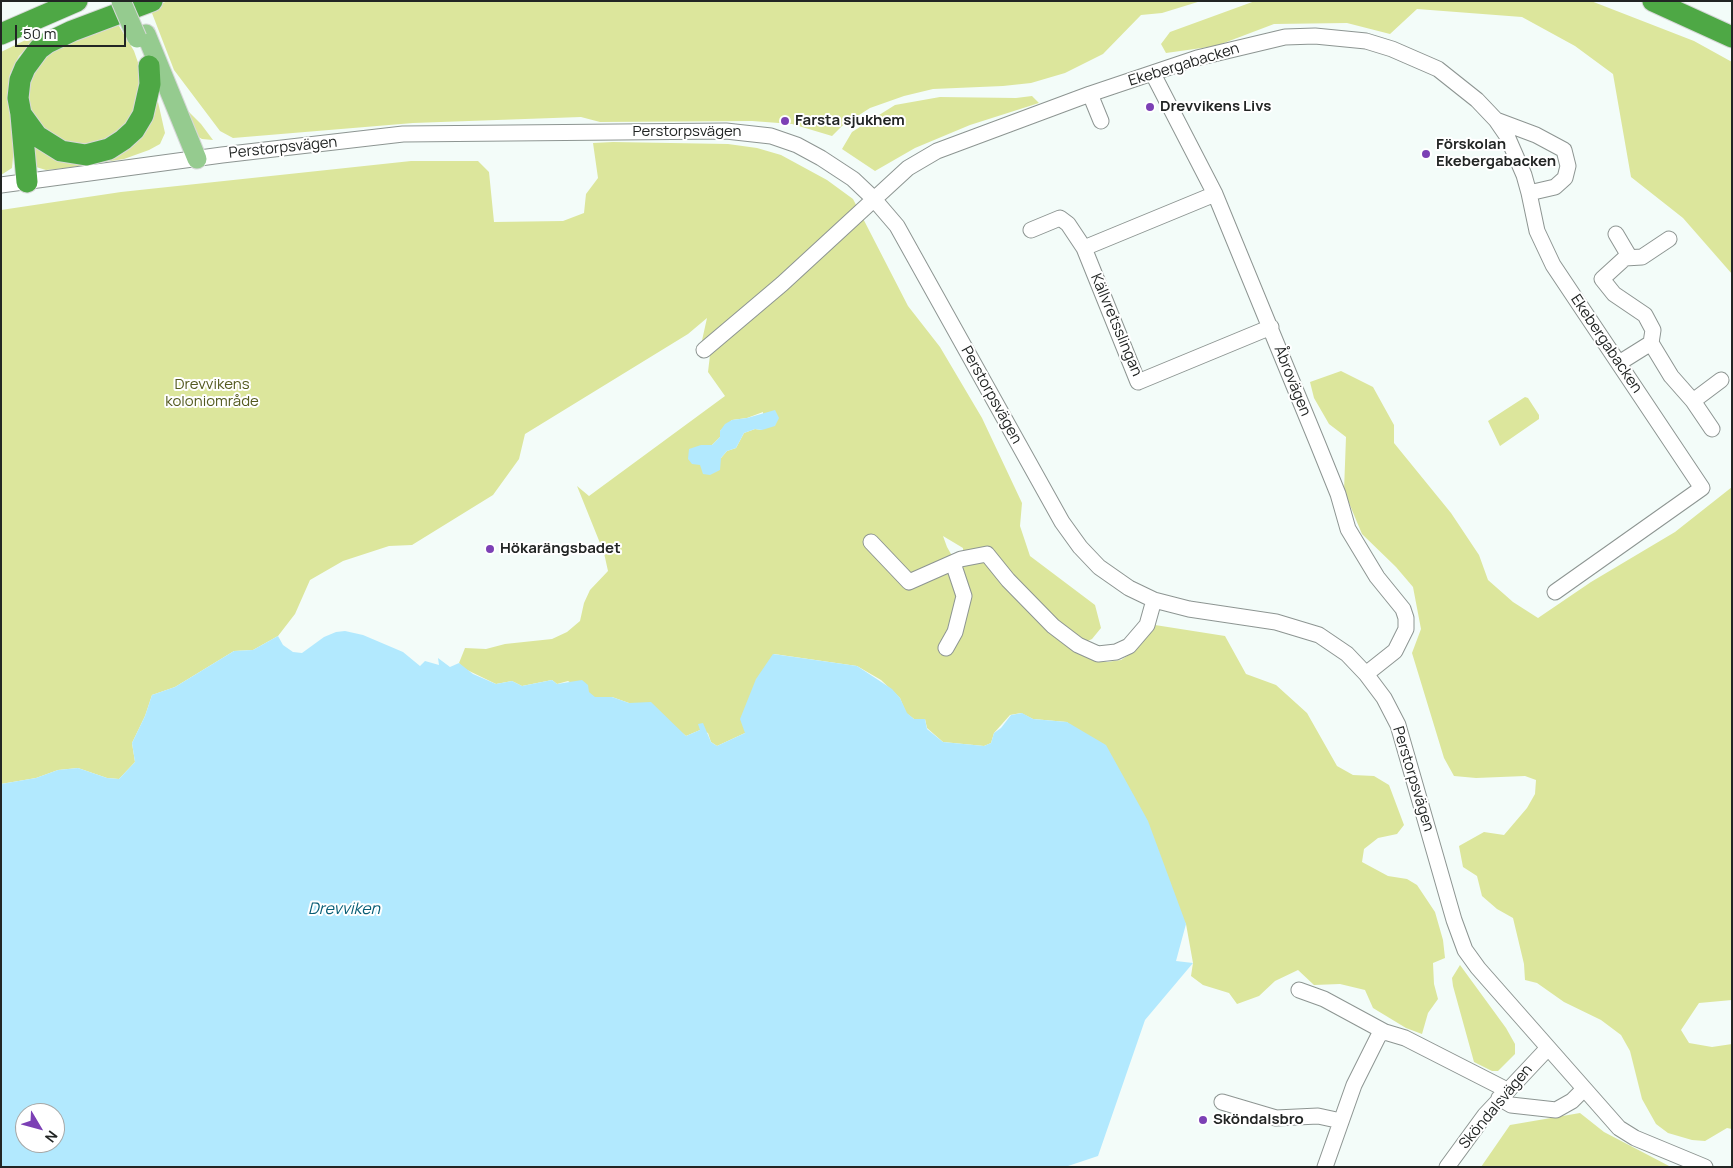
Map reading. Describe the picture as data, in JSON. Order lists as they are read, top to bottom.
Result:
{
  "streets": {
    "street": [
      "Ekebergabacken",
      "Perstorpsvägen",
      "Källvretsslingan",
      "Åbrovägen",
      "Sköndalsvägen"
    ]
  },
  "crossings": [
    ["Ekebergabacken", "Perstorpsvägen"],
    ["Ekebergabacken", "Åbrovägen"],
    ["Perstorpsvägen", "Åbrovägen"],
    ["Perstorpsvägen", "Sköndalsvägen"],
    ["Källvretsslingan", "Åbrovägen"]
  ],
  "water": ["Drevviken"],
  "parks": ["Drevvikens koloniområde"],
  "places": [
    "Drevvikens Livs",
    "Farsta sjukhem",
    "Förskolan Ekebergabacken",
    "Hökarängsbadet",
    "Sköndalsbro"
  ],
  "scale_bar": "50 m",
  "north": "bottom right"
}
